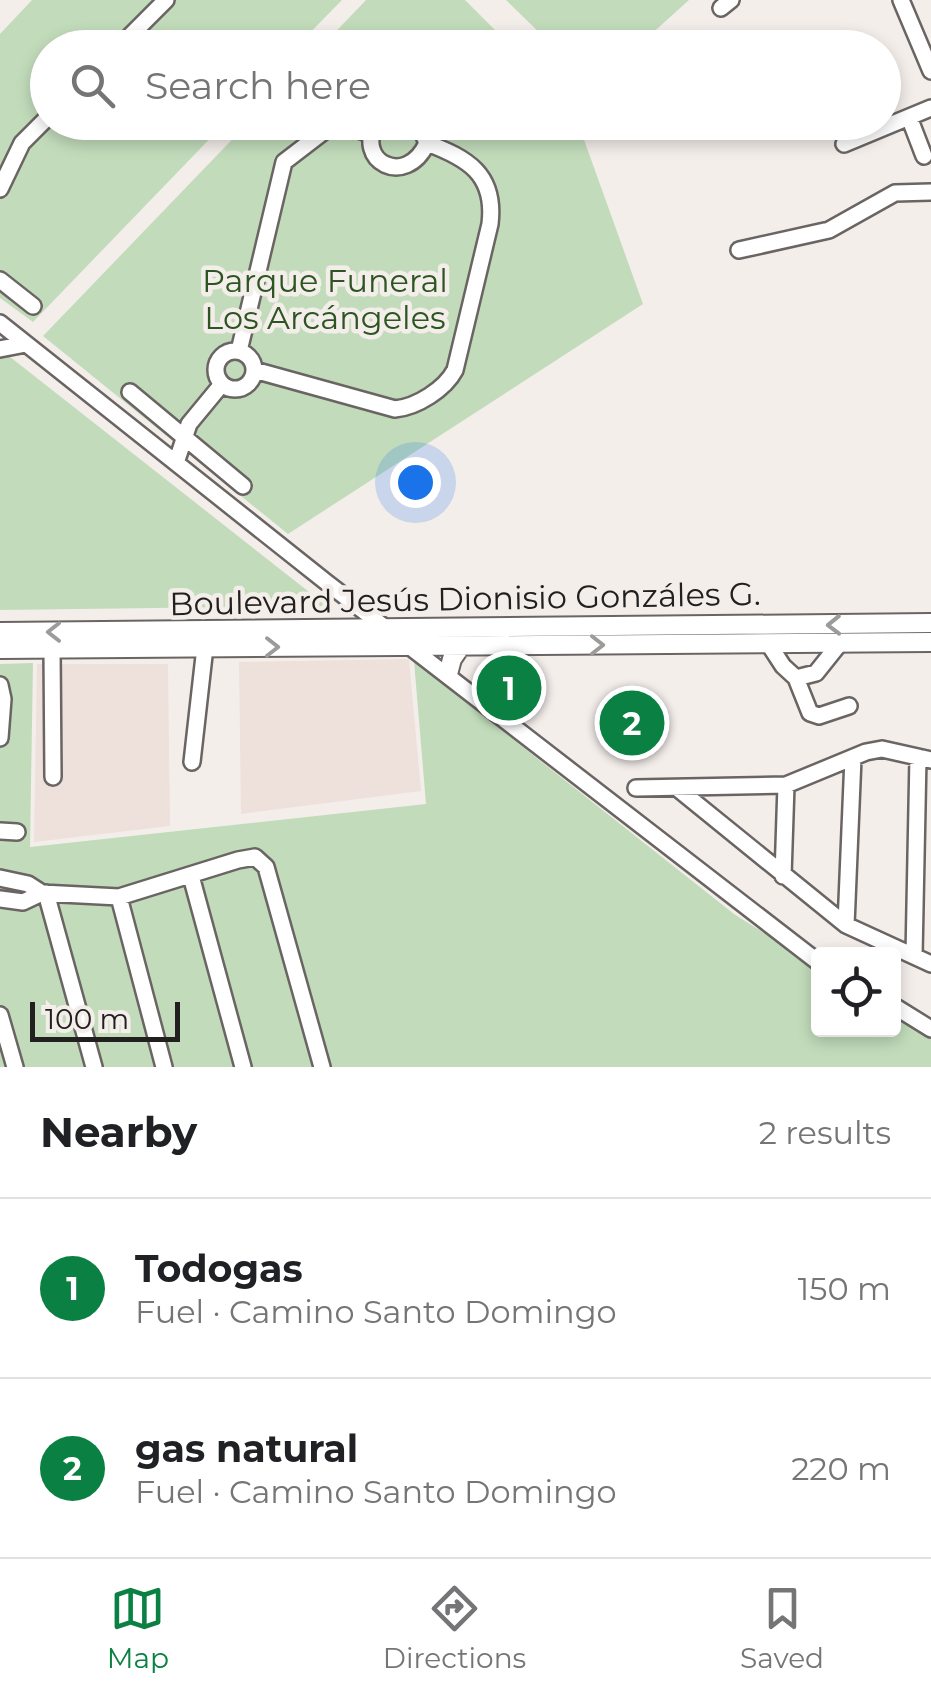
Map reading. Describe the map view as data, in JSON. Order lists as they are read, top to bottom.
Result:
{
  "streets": {
    "main road": ["Boulevard Jesús Dionisio Gonzáles G."]
  },
  "parks": ["Parque Funeral Los Arcángeles"],
  "scale_bar": "100 m",
  "page": {
    "search": "Search here",
    "pins": ["1", "2"],
    "scale": "100 m",
    "heading": ["Nearby", "2 results"],
    "list": [
      {
        "mark": "1",
        "name": "Todogas",
        "note": "Fuel · Camino Santo Domingo",
        "value": "150 m"
      },
      {
        "mark": "2",
        "name": "gas natural",
        "note": "Fuel · Camino Santo Domingo",
        "value": "220 m"
      }
    ],
    "nav": ["Map", "Directions", "Saved"]
  }
}
